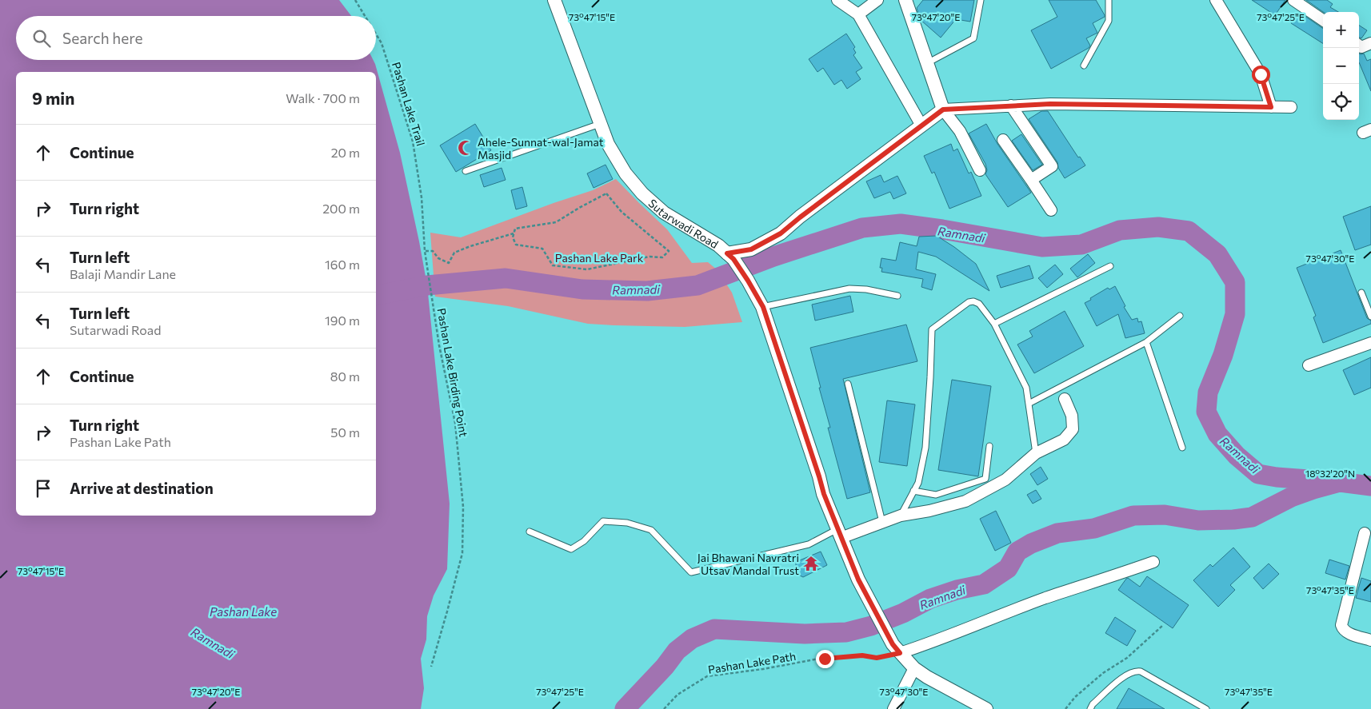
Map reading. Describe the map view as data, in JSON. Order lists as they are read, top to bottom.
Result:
{
  "streets": {
    "street": ["Sutarwadi Road"],
    "path": ["Pashan Lake Trail", "Pashan Lake Birding Point", "Pashan Lake Path"]
  },
  "crossings": [
    ["Pashan Lake Trail", "Pashan Lake Birding Point"],
    ["Sutarwadi Road", "Pashan Lake Path"]
  ],
  "water": ["Ramnadi", "Pashan Lake"],
  "parks": ["Pashan Lake Park"],
  "places": {
    "mosque": ["Ahele-Sunnat-wal-Jamat Masjid"],
    "temple": ["Jai Bhawani Navratri Utsav Mandal Trust"]
  },
  "page": {
    "map_buttons": ["+", "−"],
    "search": "Search here",
    "heading": ["9 min", "Walk · 700 m"],
    "list": [
      ["Continue", "20 m"],
      ["Turn right", "200 m"],
      ["Turn left", "Balaji Mandir Lane", "160 m"],
      ["Turn left", "Sutarwadi Road", "190 m"],
      ["Continue", "80 m"],
      ["Turn right", "Pashan Lake Path", "50 m"],
      "Arrive at destination"
    ]
  },
  "coordinates": [
    "73°47'15\"E",
    "73°47'20\"E",
    "73°47'25\"E",
    "73°47'30\"E",
    "18°32'20\"N",
    "73°47'35\"E"
  ]
}
